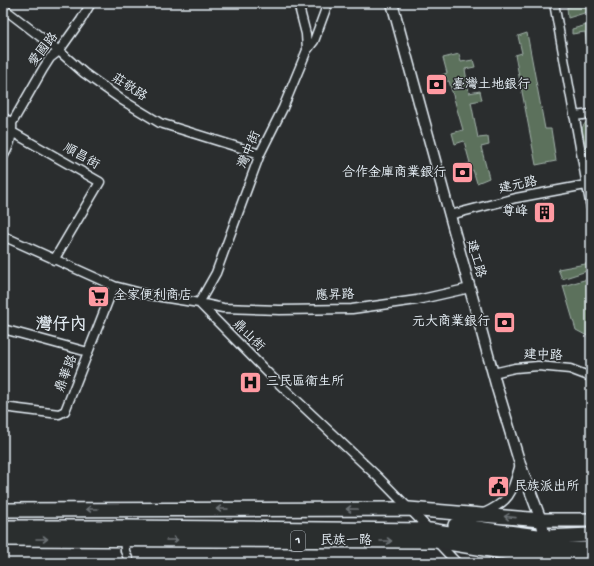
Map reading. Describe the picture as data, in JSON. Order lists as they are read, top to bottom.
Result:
{
  "streets": {
    "main road": ["1", "民族一路"],
    "street": [
      "愛國路",
      "莊敬路",
      "灣中街",
      "順昌街",
      "建元路",
      "建工路",
      "應昇路",
      "鼎山街",
      "建中路",
      "鼎華路"
    ]
  },
  "crossings": [
    ["愛國路", "莊敬路"],
    ["愛國路", "順昌街"],
    ["莊敬路", "灣中街"],
    ["灣中街", "應昇路"],
    ["灣中街", "鼎山街"],
    ["建元路", "建工路"],
    ["建工路", "應昇路"],
    ["建工路", "建中路"],
    ["建工路", "民族一路"],
    ["應昇路", "鼎山街"],
    ["鼎山街", "民族一路"]
  ],
  "districts": ["灣仔內"],
  "places": {
    "bank": ["臺灣土地銀行", "合作金庫商業銀行", "元大商業銀行"],
    "building": ["尊峰"],
    "supermarket": ["全家便利商店"],
    "hospital": ["三民區衛生所"],
    "public building": ["民族派出所"]
  }
}
